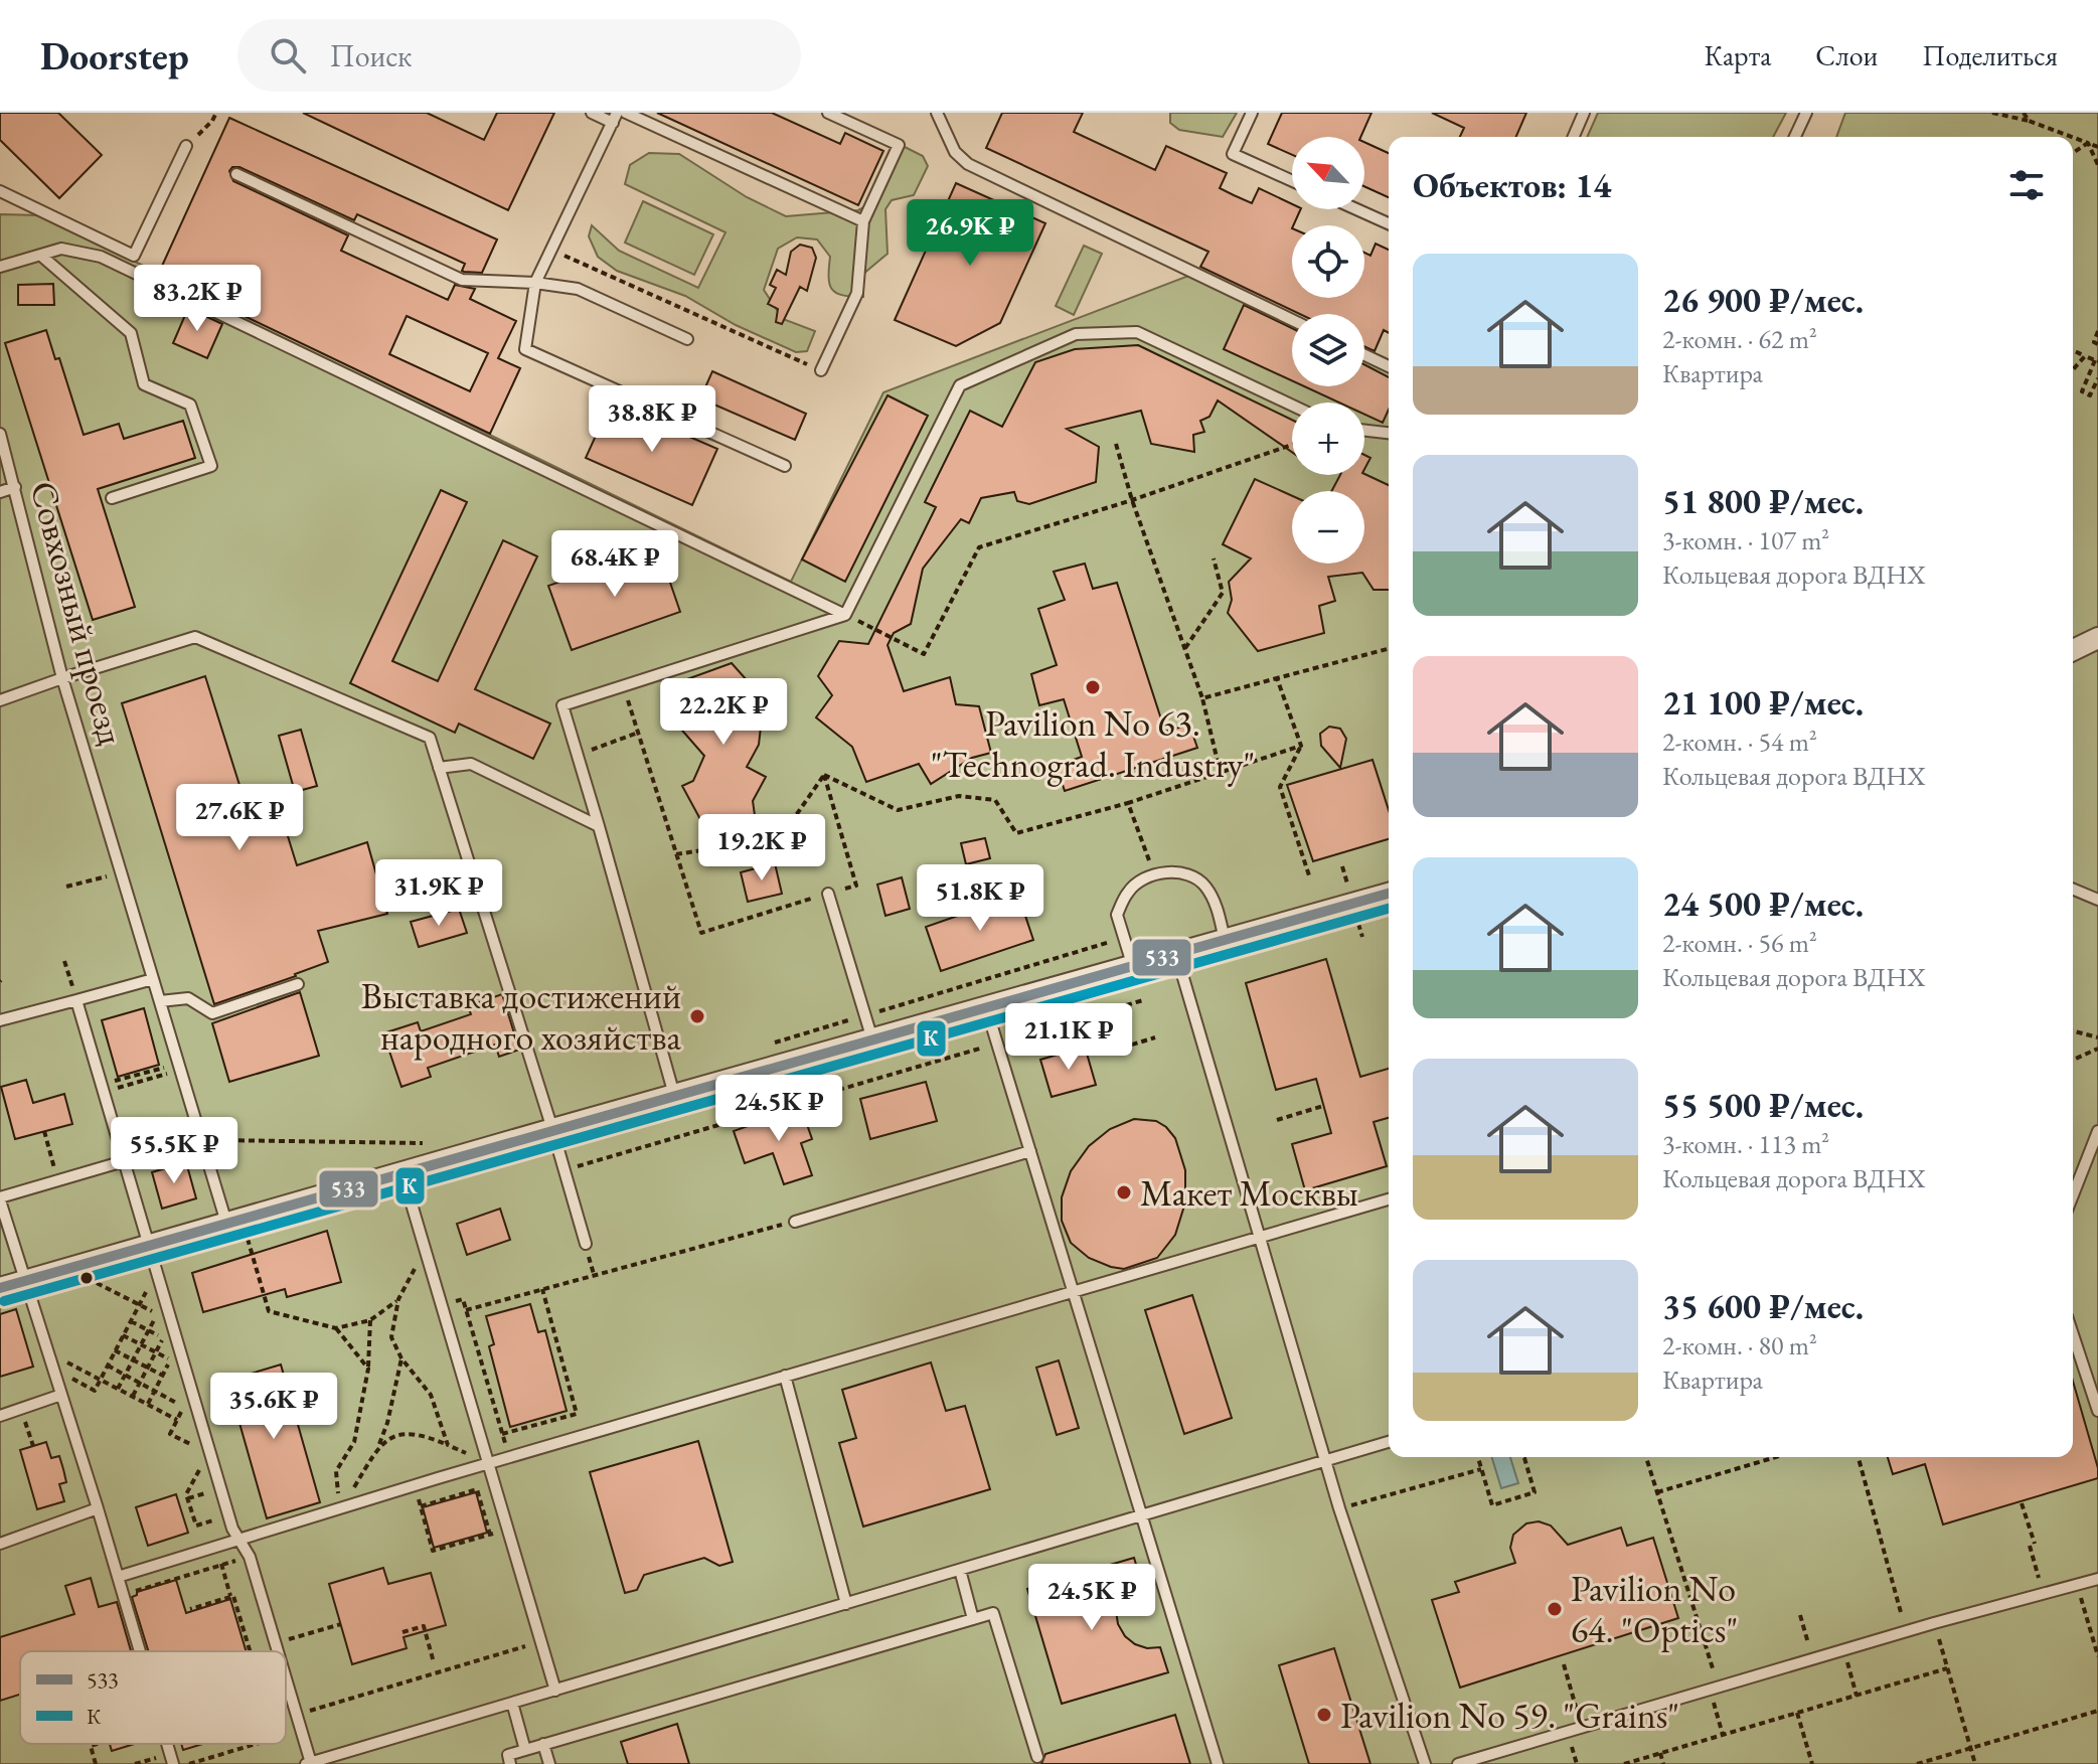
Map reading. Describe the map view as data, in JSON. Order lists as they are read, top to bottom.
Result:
{
  "streets": {
    "lane": ["Совхозный проезд"]
  },
  "places": [
    "Pavilion No 63. \"Technograd. Industry\"",
    "Выставка достижений народного хозяйства",
    "Макет Москвы",
    "Pavilion No 64. \"Optics\"",
    "Pavilion No 59. \"Grains\""
  ],
  "lines": ["transit line 533", "transit line К"],
  "legend": ["533", "К"],
  "north": "top left",
  "page": {
    "header": "Doorstep",
    "search": "Поиск",
    "nav": ["Карта", "Слои", "Поделиться"],
    "map_buttons": ["+", "−"],
    "heading": "Объектов: 14",
    "price": [
      "26.9K ₽",
      "83.2K ₽",
      "38.8K ₽",
      "68.4K ₽",
      "22.2K ₽",
      "27.6K ₽",
      "19.2K ₽",
      "31.9K ₽",
      "51.8K ₽",
      "21.1K ₽",
      "24.5K ₽",
      "55.5K ₽",
      "35.6K ₽",
      "24.5K ₽"
    ],
    "list": [
      {
        "name": "26 900 ₽/мес.",
        "note": "2-комн. · 62 m² · Квартира"
      },
      {
        "name": "51 800 ₽/мес.",
        "note": "3-комн. · 107 m² · Кольцевая дорога ВДНХ"
      },
      {
        "name": "21 100 ₽/мес.",
        "note": "2-комн. · 54 m² · Кольцевая дорога ВДНХ"
      },
      {
        "name": "24 500 ₽/мес.",
        "note": "2-комн. · 56 m² · Кольцевая дорога ВДНХ"
      },
      {
        "name": "55 500 ₽/мес.",
        "note": "3-комн. · 113 m² · Кольцевая дорога ВДНХ"
      },
      {
        "name": "35 600 ₽/мес.",
        "note": "2-комн. · 80 m² · Квартира"
      }
    ]
  }
}
